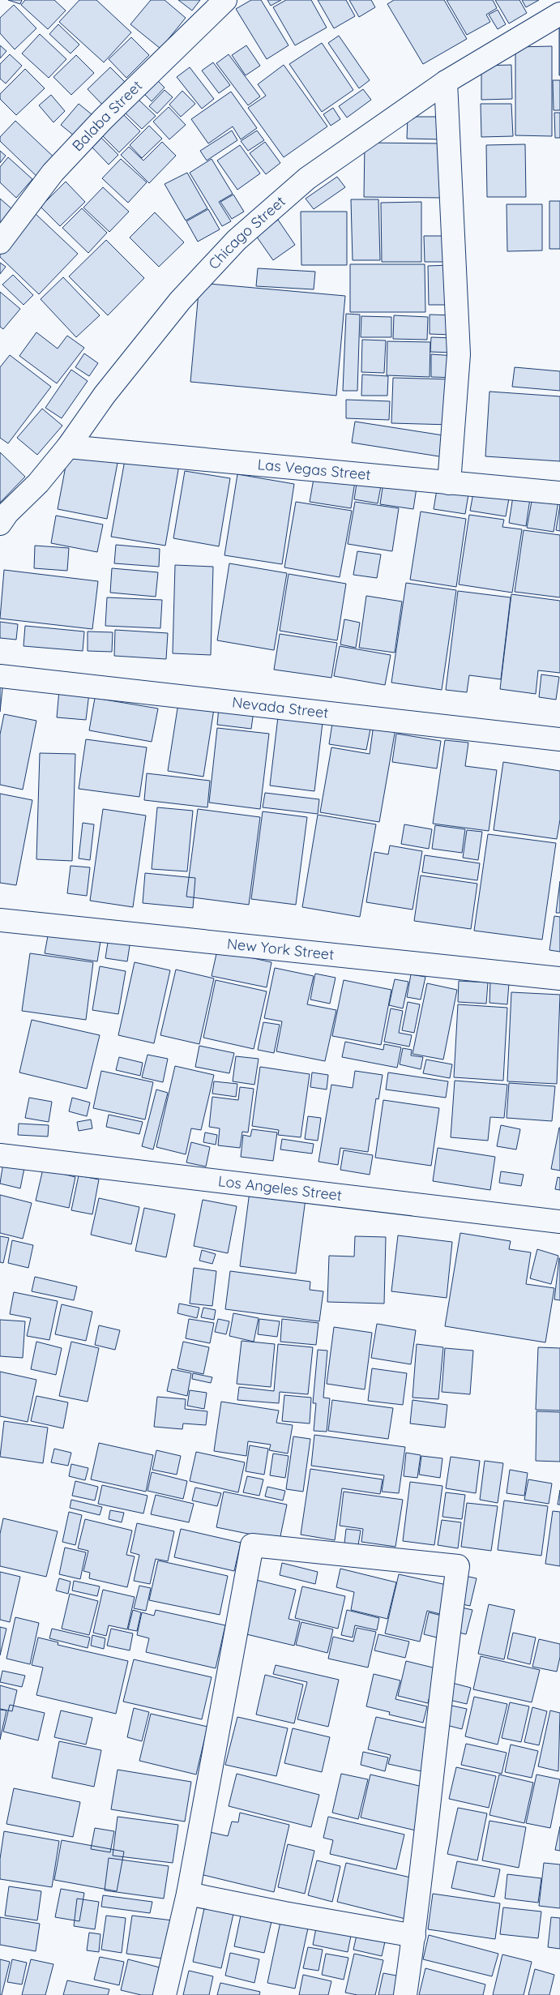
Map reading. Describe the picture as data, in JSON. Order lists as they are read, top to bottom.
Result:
{
  "streets": {
    "street": [
      "Balaba Street",
      "Chicago Street",
      "Las Vegas Street",
      "Nevada Street",
      "New York Street",
      "Los Angeles Street"
    ]
  },
  "crossings": [
    ["Chicago Street", "Las Vegas Street"]
  ]
}
